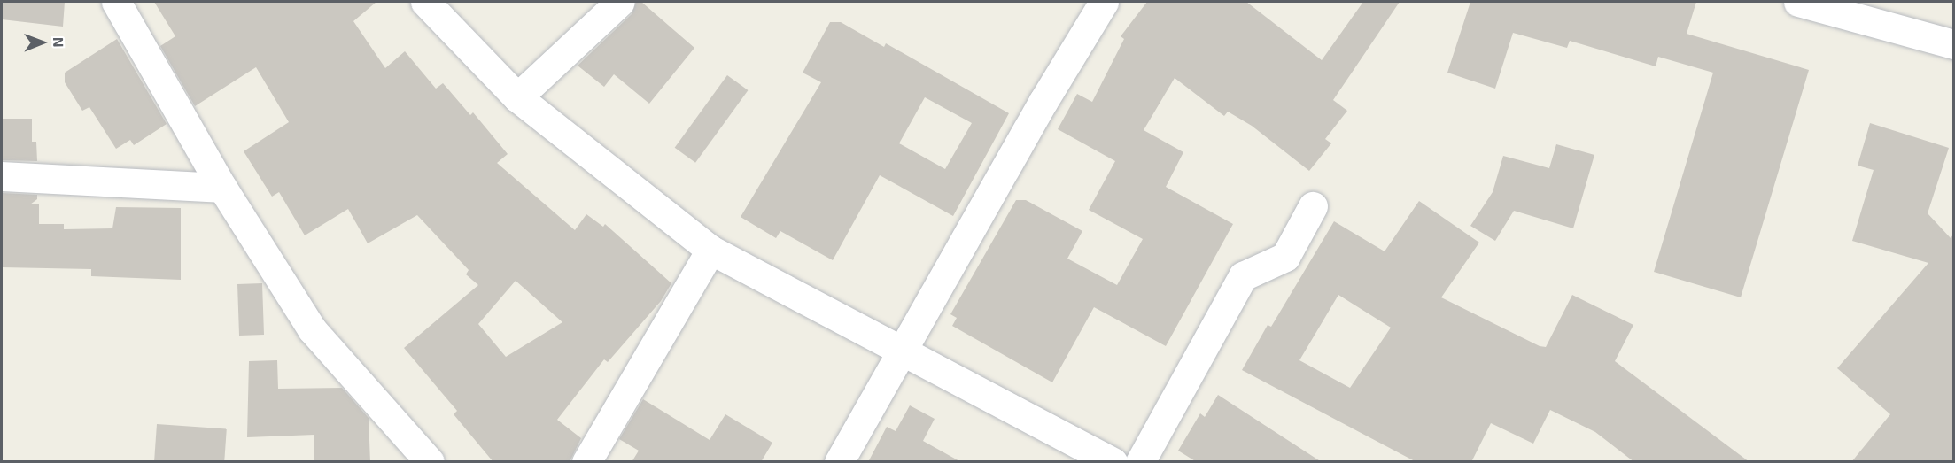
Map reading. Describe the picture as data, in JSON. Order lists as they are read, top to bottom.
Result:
{
  "north": "right"
}
